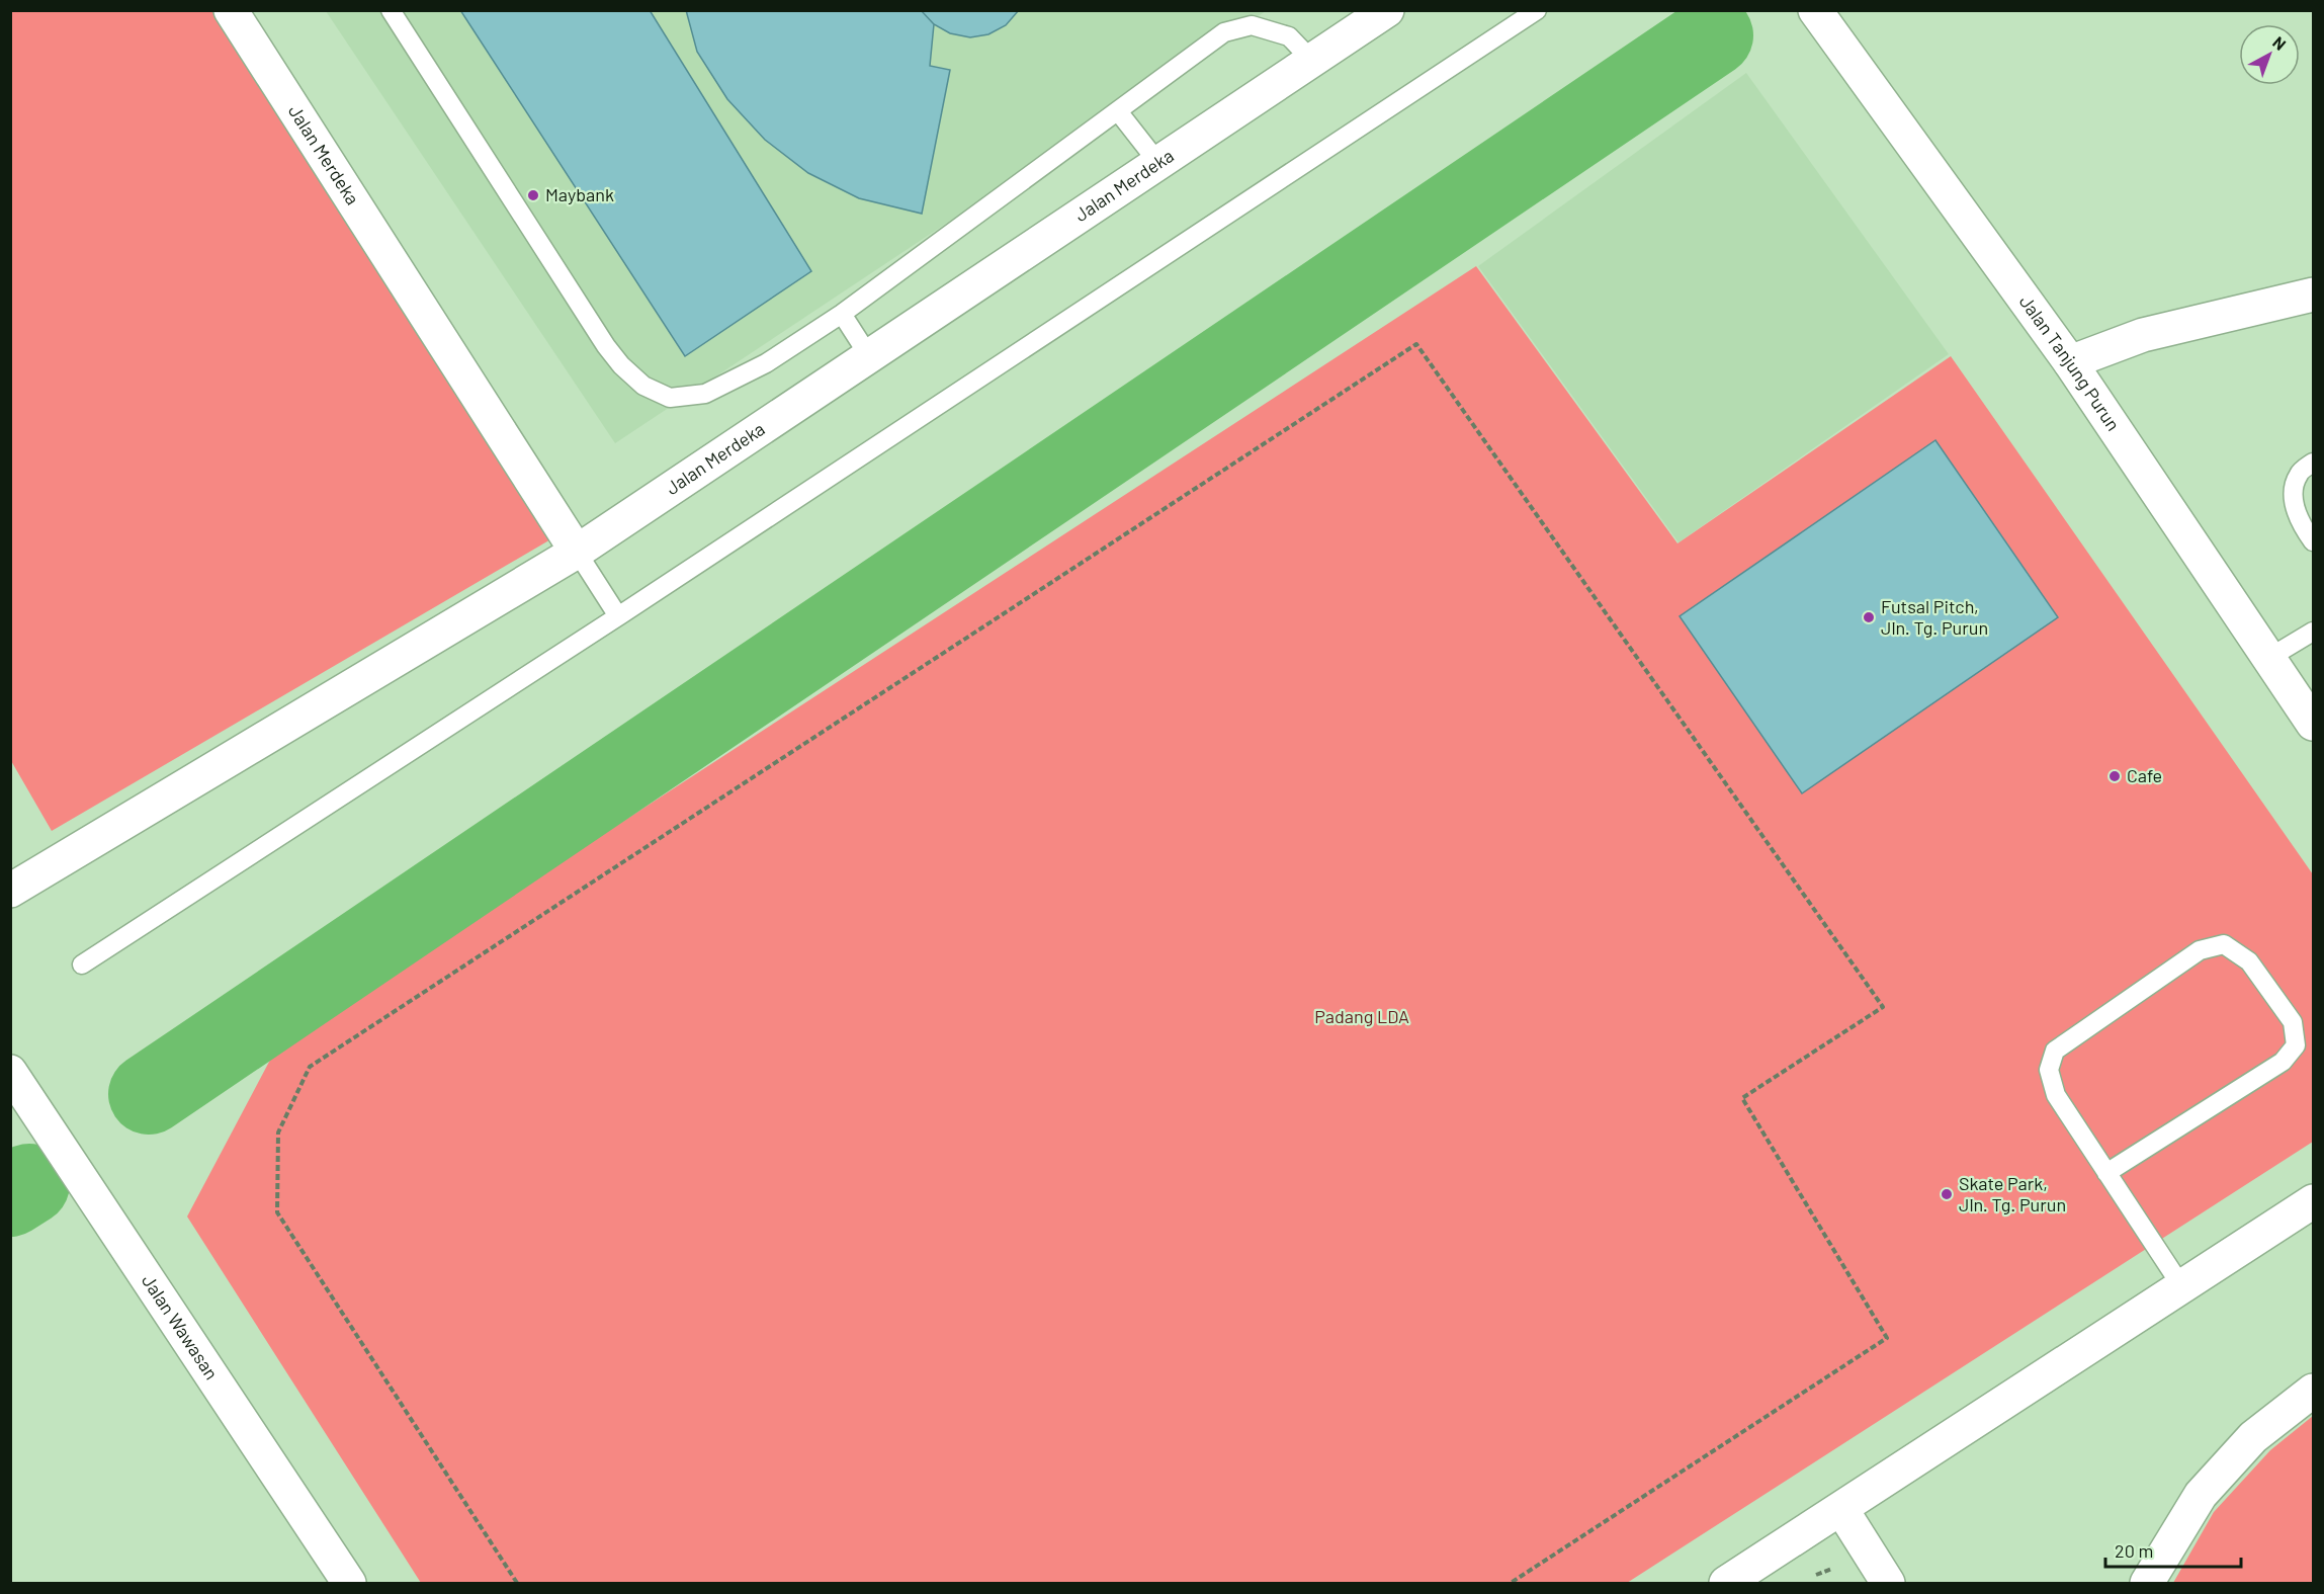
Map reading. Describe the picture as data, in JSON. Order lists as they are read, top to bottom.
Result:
{
  "streets": {
    "street": ["Jalan Merdeka", "Jalan Tanjung Purun", "Jalan Wawasan"]
  },
  "parks": ["Padang LDA"],
  "places": [
    "Maybank",
    "Futsal Pitch, Jln. Tg. Purun",
    "Cafe",
    "Skate Park, Jln. Tg. Purun"
  ],
  "scale_bar": "20 m",
  "north": "top right"
}
